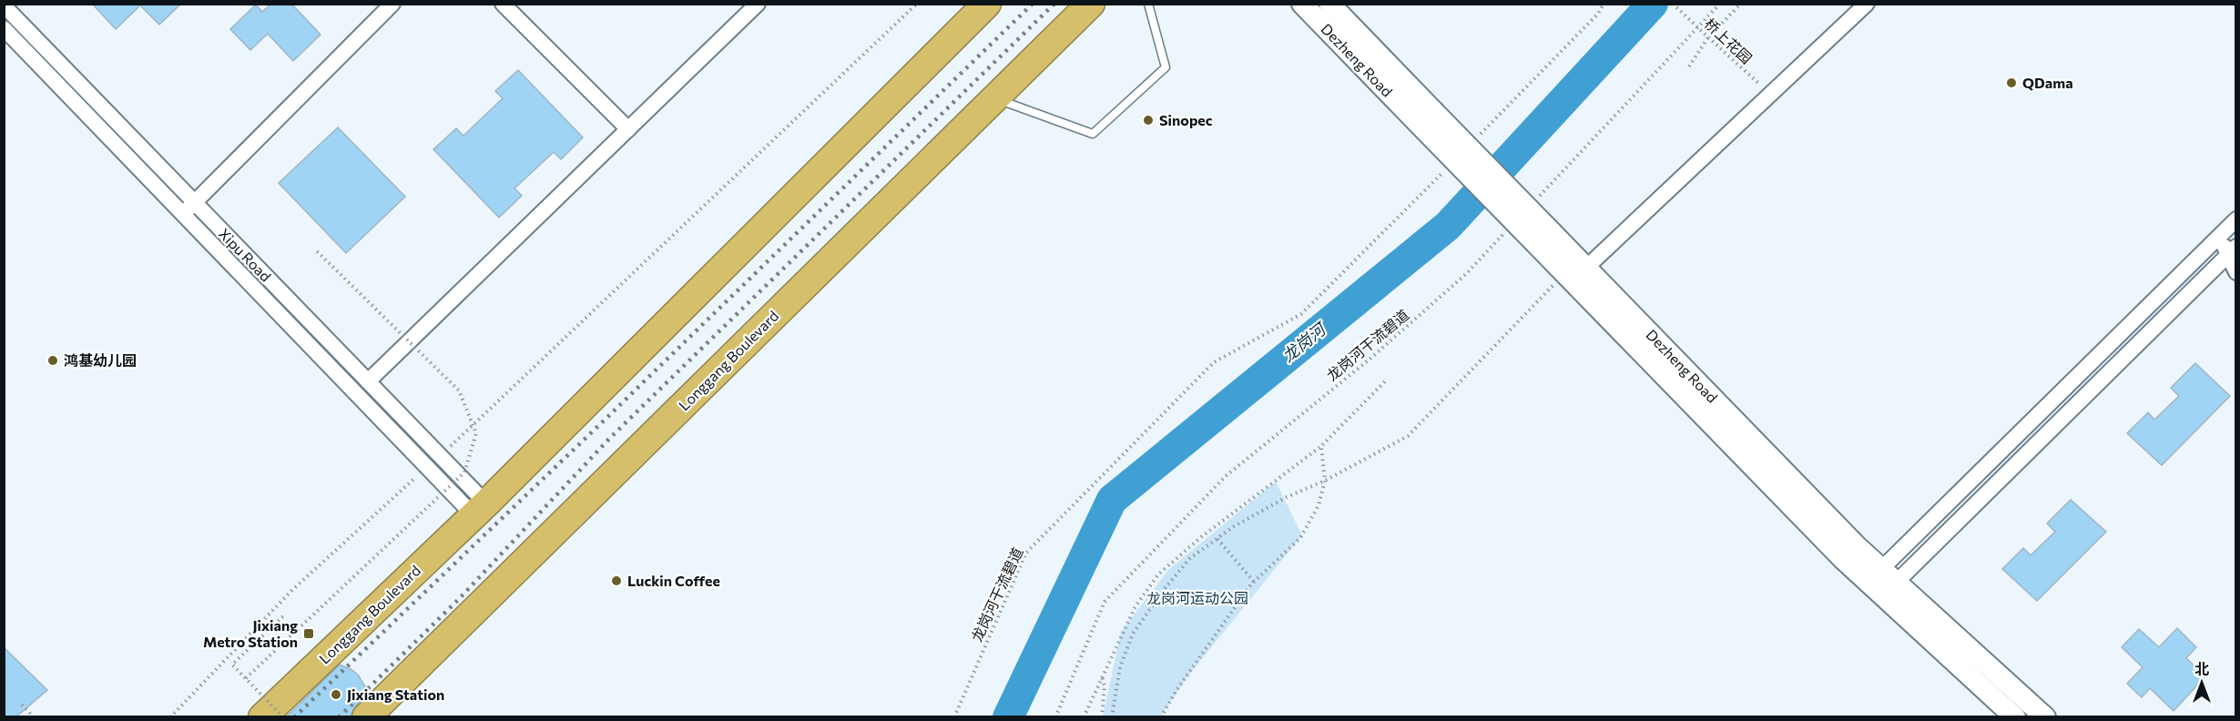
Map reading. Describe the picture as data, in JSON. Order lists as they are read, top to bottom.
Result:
{
  "streets": {
    "highway": ["Longgang Boulevard"],
    "main road": ["Dezheng Road"],
    "street": ["Xipu Road"],
    "path": ["桥上花园", "龙岗河干流碧道"]
  },
  "crossings": [
    ["Xipu Road", "Longgang Boulevard"]
  ],
  "water": ["龙岗河"],
  "parks": ["龙岗河运动公园"],
  "places": {
    "other": [
      "QDama",
      "Sinopec",
      "鸿基幼儿园",
      "Luckin Coffee",
      "Jixiang Station"
    ],
    "transit": ["Jixiang Metro Station"]
  },
  "north": "top"
}
